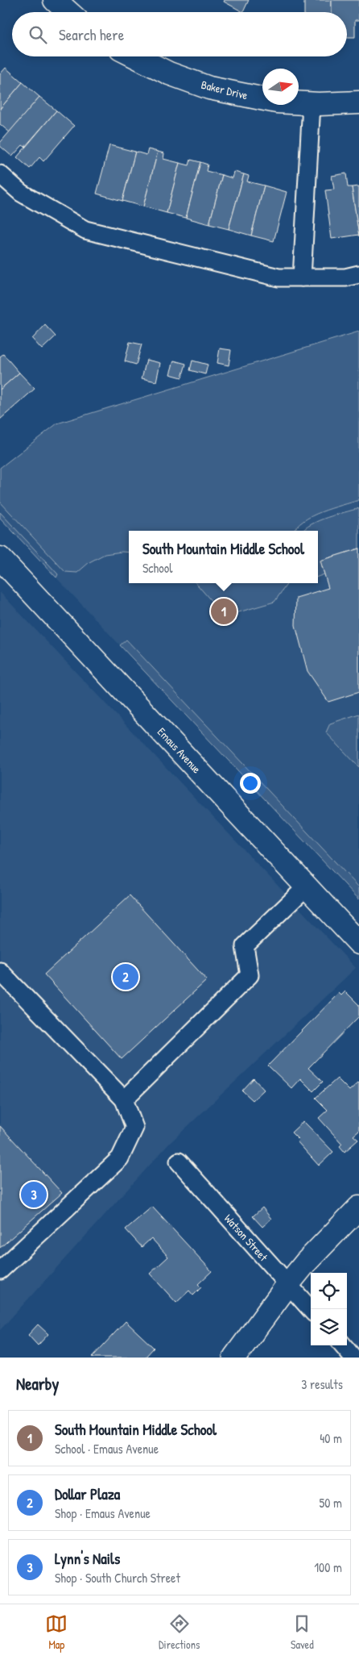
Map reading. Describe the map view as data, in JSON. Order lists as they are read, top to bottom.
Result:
{
  "streets": {
    "main road": ["Baker Drive", "Emaus Avenue"],
    "lane": ["Watson Street"]
  },
  "north": "right",
  "page": {
    "search": "Search here",
    "popup": ["South Mountain Middle School", "School"],
    "pins": ["1", "2", "3"],
    "heading": ["Nearby", "3 results"],
    "list": [
      {
        "mark": "1",
        "name": "South Mountain Middle School",
        "note": "School · Emaus Avenue",
        "value": "40 m"
      },
      {
        "mark": "2",
        "name": "Dollar Plaza",
        "note": "Shop · Emaus Avenue",
        "value": "50 m"
      },
      {
        "mark": "3",
        "name": "Lynn's Nails",
        "note": "Shop · South Church Street",
        "value": "100 m"
      }
    ],
    "nav": ["Map", "Directions", "Saved"]
  }
}
